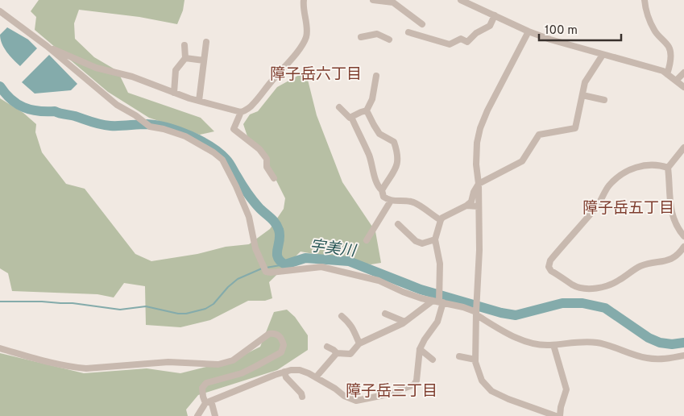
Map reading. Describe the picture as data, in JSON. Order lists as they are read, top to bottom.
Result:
{
  "districts": ["障子岳六丁目", "障子岳五丁目", "障子岳三丁目"],
  "water": ["宇美川"],
  "scale_bar": "100 m"
}
